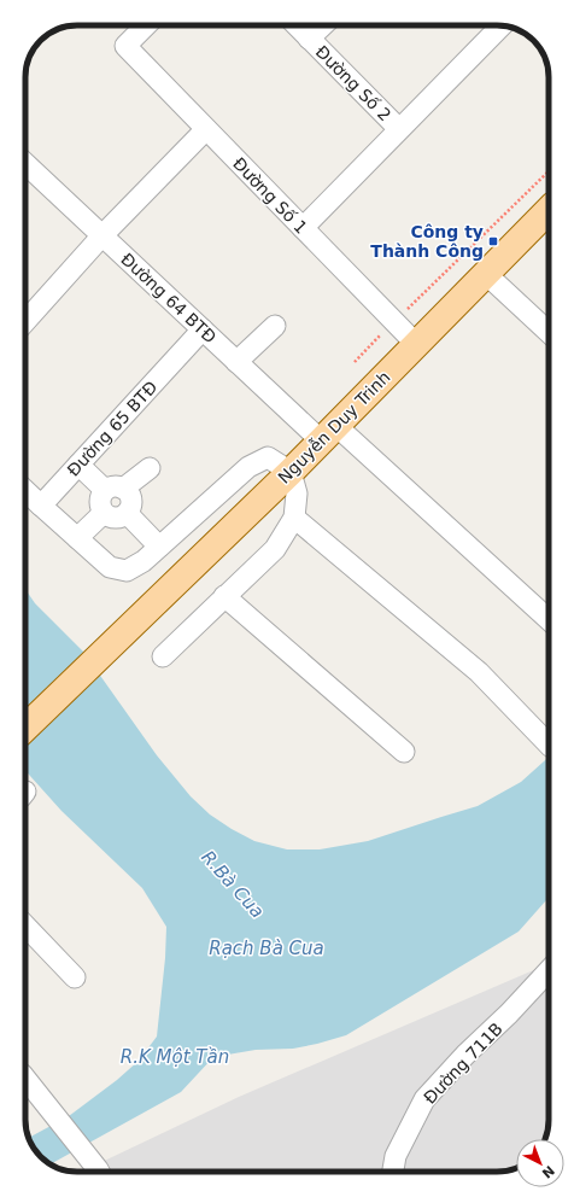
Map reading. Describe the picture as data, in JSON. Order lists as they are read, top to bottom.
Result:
{
  "streets": {
    "main road": ["Nguyễn Duy Trinh"],
    "street": [
      "Đường Số 2",
      "Đường Số 1",
      "Đường 64 BTĐ",
      "Đường 65 BTĐ",
      "Đường 711B"
    ]
  },
  "crossings": [
    ["Đường Số 1", "Nguyễn Duy Trinh"],
    ["Đường 64 BTĐ", "Nguyễn Duy Trinh"],
    ["Đường 64 BTĐ", "Đường 65 BTĐ"]
  ],
  "water": ["R.Bà Cua", "Rạch Bà Cua", "R.K Một Tần"],
  "places": {
    "transit": ["Công ty Thành Công"]
  },
  "north": "bottom right"
}
